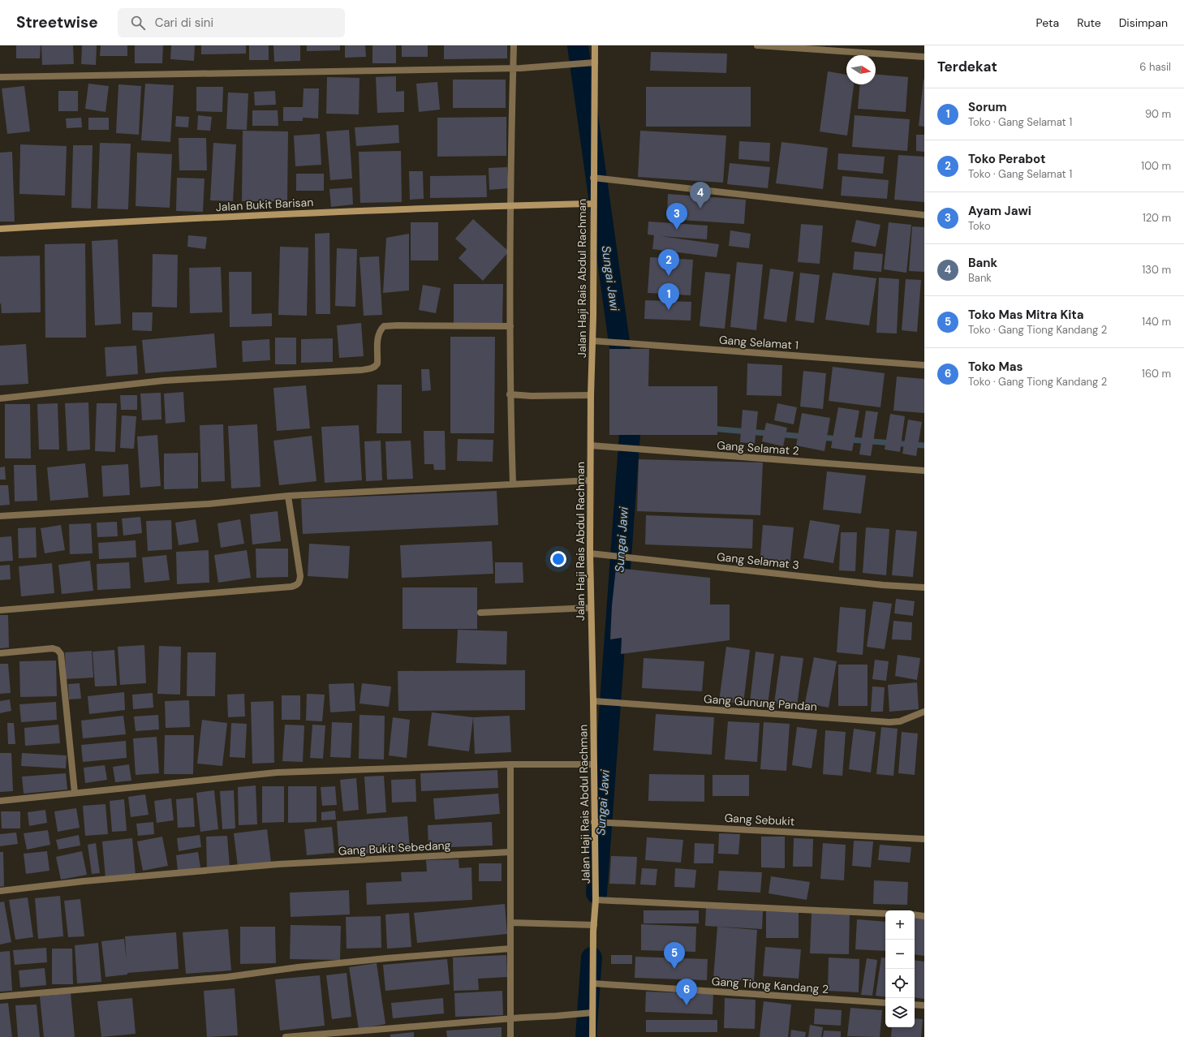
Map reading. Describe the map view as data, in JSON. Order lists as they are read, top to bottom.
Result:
{
  "streets": {
    "street": [
      "Jalan Bukit Barisan",
      "Jalan Haji Rais Abdul Rachman",
      "Gang Selamat 1",
      "Gang Selamat 2",
      "Gang Selamat 3",
      "Gang Gunung Pandan",
      "Gang Sebukit",
      "Gang Bukit Sebedang",
      "Gang Tiong Kandang 2"
    ]
  },
  "crossings": [
    ["Jalan Bukit Barisan", "Jalan Haji Rais Abdul Rachman"],
    ["Jalan Haji Rais Abdul Rachman", "Gang Selamat 1"],
    ["Jalan Haji Rais Abdul Rachman", "Gang Selamat 2"],
    ["Jalan Haji Rais Abdul Rachman", "Gang Selamat 3"],
    ["Jalan Haji Rais Abdul Rachman", "Gang Gunung Pandan"],
    ["Jalan Haji Rais Abdul Rachman", "Gang Sebukit"],
    ["Jalan Haji Rais Abdul Rachman", "Gang Tiong Kandang 2"]
  ],
  "water": ["Sungai Jawi"],
  "north": "right",
  "page": {
    "header": "Streetwise",
    "search": "Cari di sini",
    "nav": ["Peta", "Rute", "Disimpan"],
    "heading": ["Terdekat", "6 hasil"],
    "list": [
      {
        "mark": "1",
        "name": "Sorum",
        "note": "Toko · Gang Selamat 1",
        "value": "90 m"
      },
      {
        "mark": "2",
        "name": "Toko Perabot",
        "note": "Toko · Gang Selamat 1",
        "value": "100 m"
      },
      {
        "mark": "3",
        "name": "Ayam Jawi",
        "note": "Toko",
        "value": "120 m"
      },
      {
        "mark": "4",
        "name": "Bank",
        "note": "Bank",
        "value": "130 m"
      },
      {
        "mark": "5",
        "name": "Toko Mas Mitra Kita",
        "note": "Toko · Gang Tiong Kandang 2",
        "value": "140 m"
      },
      {
        "mark": "6",
        "name": "Toko Mas",
        "note": "Toko · Gang Tiong Kandang 2",
        "value": "160 m"
      }
    ],
    "pins": [
      "4",
      "3",
      "2",
      "1",
      "5",
      "6"
    ],
    "map_buttons": ["+", "−"]
  }
}
